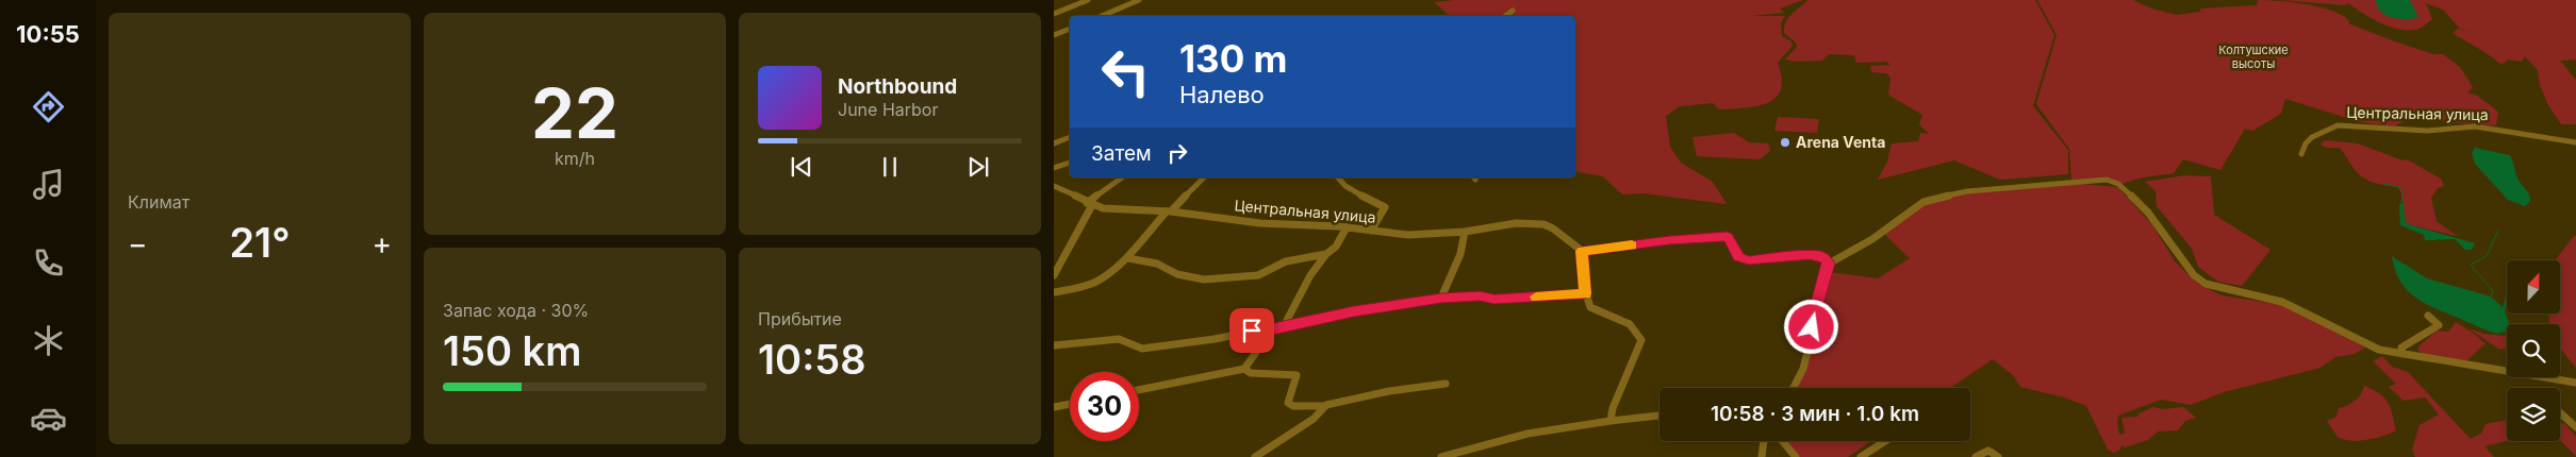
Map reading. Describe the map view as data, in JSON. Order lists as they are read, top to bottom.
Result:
{
  "streets": {
    "street": ["Центральная улица"]
  },
  "parks": ["Колтушские высоты"],
  "places": ["Arena Venta"],
  "north": "top",
  "page": {
    "tabs": "10:55",
    "tile": [
      "Климат",
      ["22", "km/h"],
      ["Запас хода · 30%", "150 km"],
      ["Прибытие", "10:58"]
    ],
    "turn": ["130 m", "Налево"],
    "song": ["Northbound", "June Harbor"],
    "then": "Затем",
    "heat": ["−", "21°", "+"],
    "limit": "30",
    "trip": "10:58 · 3 мин · 1.0 km"
  }
}
